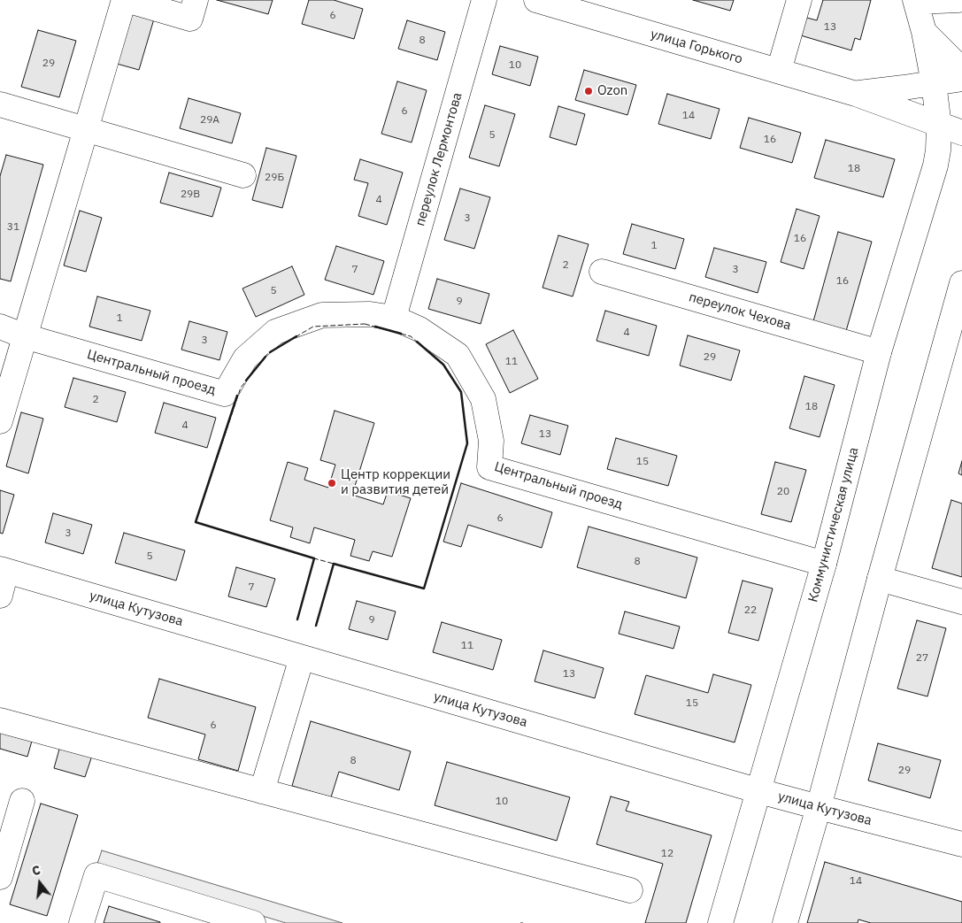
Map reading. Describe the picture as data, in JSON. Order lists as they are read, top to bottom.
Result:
{
  "streets": {
    "street": [
      "улица Горького",
      "переулок Лермонтова",
      "переулок Чехова",
      "Центральный проезд",
      "Коммунистическая улица",
      "улица Кутузова"
    ]
  },
  "crossings": [
    ["улица Горького", "Коммунистическая улица"],
    ["переулок Лермонтова", "Центральный проезд"],
    ["переулок Чехова", "Коммунистическая улица"],
    ["Центральный проезд", "Коммунистическая улица"],
    ["Коммунистическая улица", "улица Кутузова"]
  ],
  "places": ["Ozon", "Центр коррекции и развития детей"],
  "house_numbers": [
    "6",
    "13",
    "8",
    "29",
    "10",
    "6",
    "14",
    "29А",
    "5",
    "16",
    "18",
    "29Б",
    "29В",
    "4",
    "3",
    "31",
    "16",
    "1",
    "2",
    "7",
    "3",
    "16",
    "5",
    "9",
    "1",
    "4",
    "3",
    "29",
    "11",
    "2",
    "18",
    "4",
    "13",
    "15",
    "20",
    "6",
    "3",
    "5",
    "8",
    "7",
    "22",
    "9",
    "11",
    "27",
    "13",
    "15",
    "6",
    "8",
    "29",
    "10",
    "12",
    "14"
  ],
  "north": "top"
}
